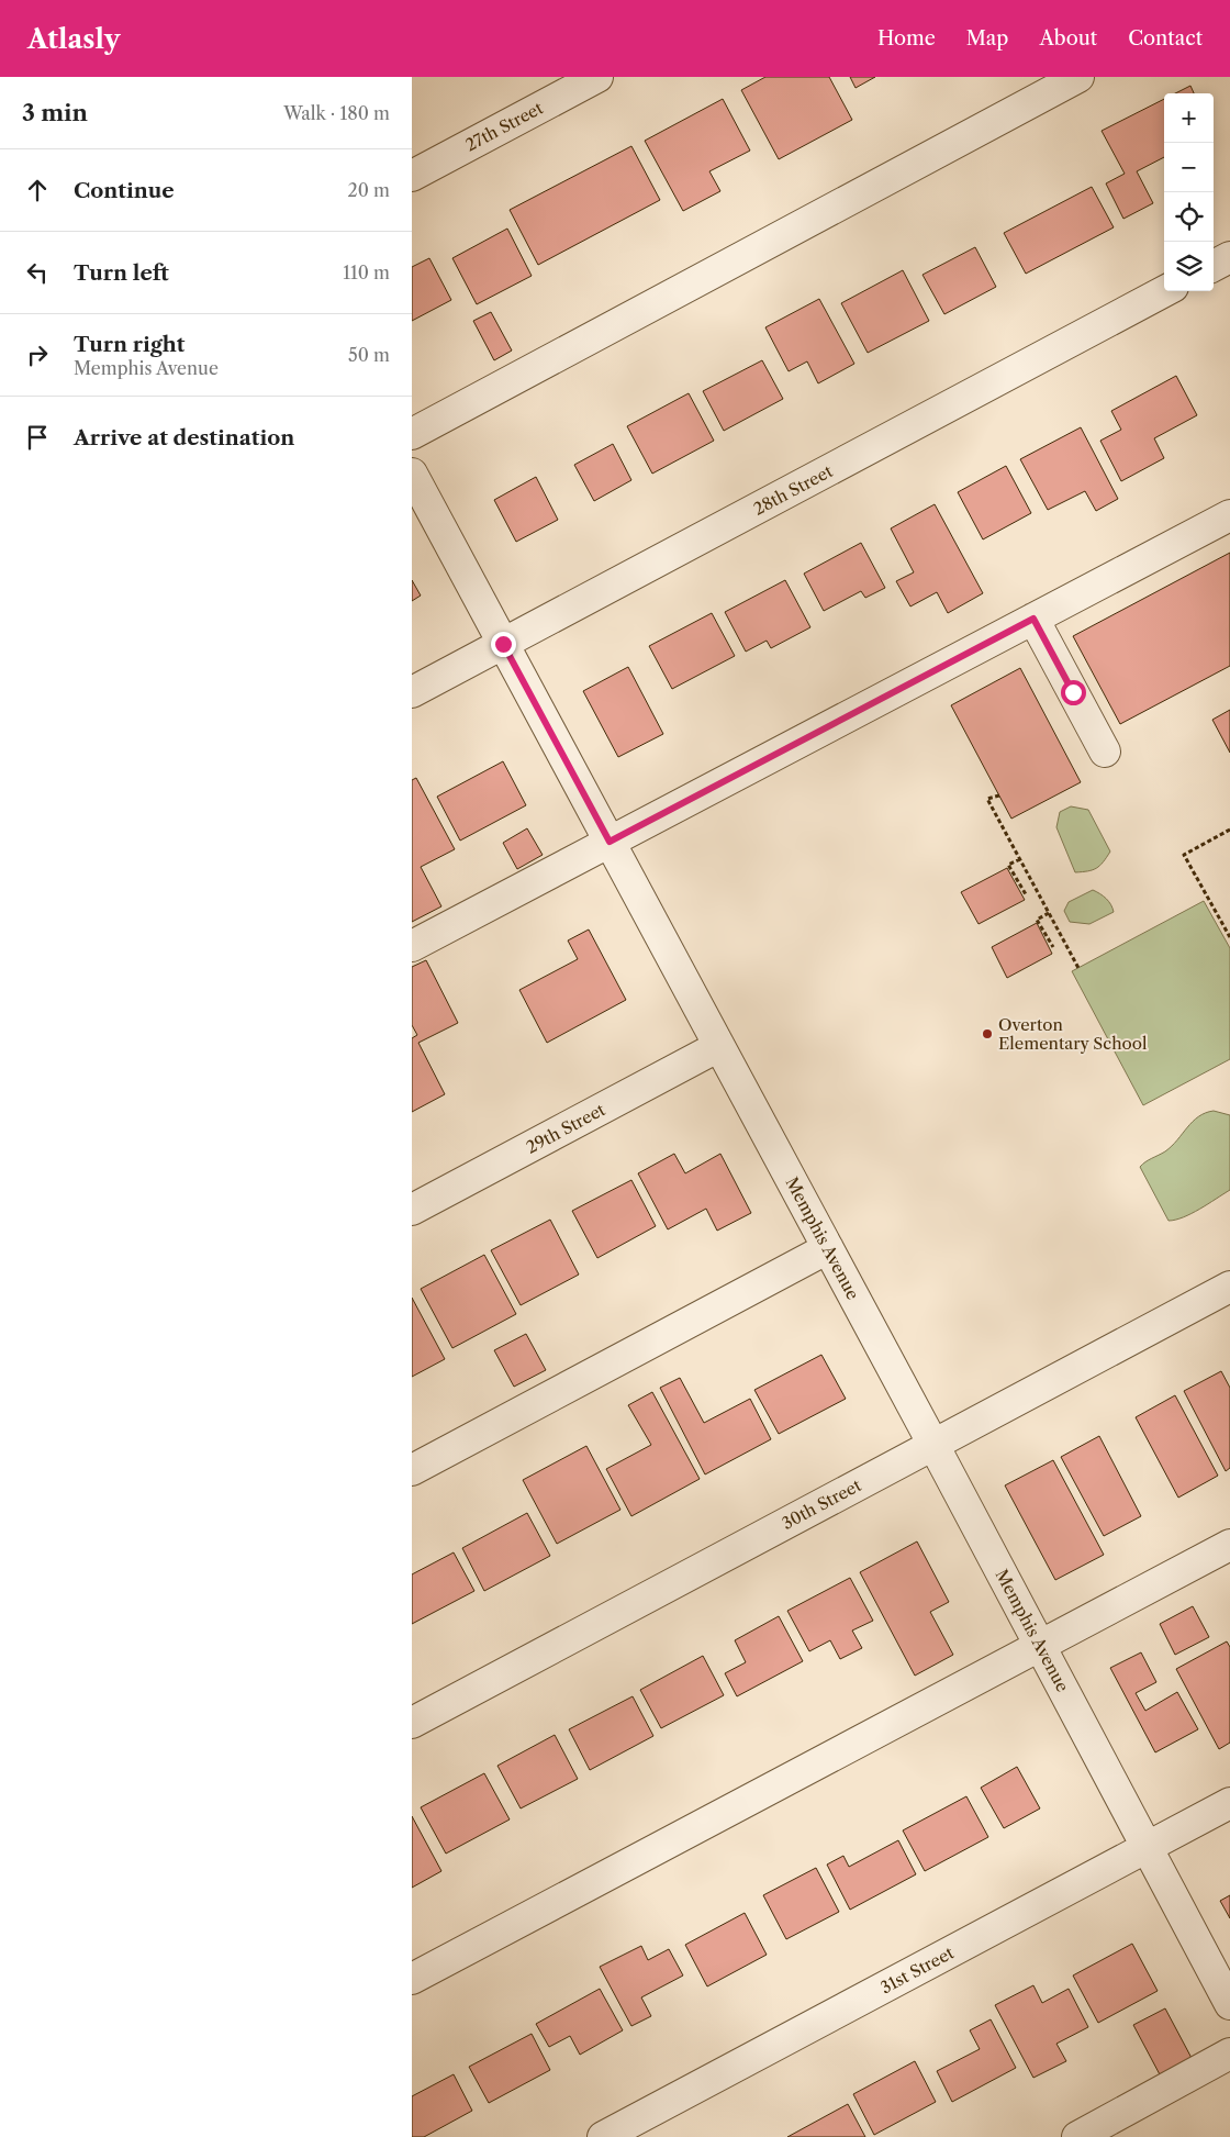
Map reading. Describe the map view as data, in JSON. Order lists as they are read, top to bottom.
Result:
{
  "streets": {
    "street": [
      "27th Street",
      "28th Street",
      "29th Street",
      "Memphis Avenue",
      "30th Street",
      "31st Street"
    ]
  },
  "crossings": [
    ["28th Street", "Memphis Avenue"],
    ["29th Street", "Memphis Avenue"],
    ["Memphis Avenue", "30th Street"],
    ["Memphis Avenue", "31st Street"]
  ],
  "places": ["Overton Elementary School"],
  "page": {
    "header": "Atlasly",
    "nav": [
      "Home",
      "Map",
      "About",
      "Contact"
    ],
    "heading": ["3 min", "Walk · 180 m"],
    "map_buttons": ["+", "−"],
    "list": [
      ["Continue", "20 m"],
      ["Turn left", "110 m"],
      ["Turn right", "Memphis Avenue", "50 m"],
      "Arrive at destination"
    ]
  }
}
